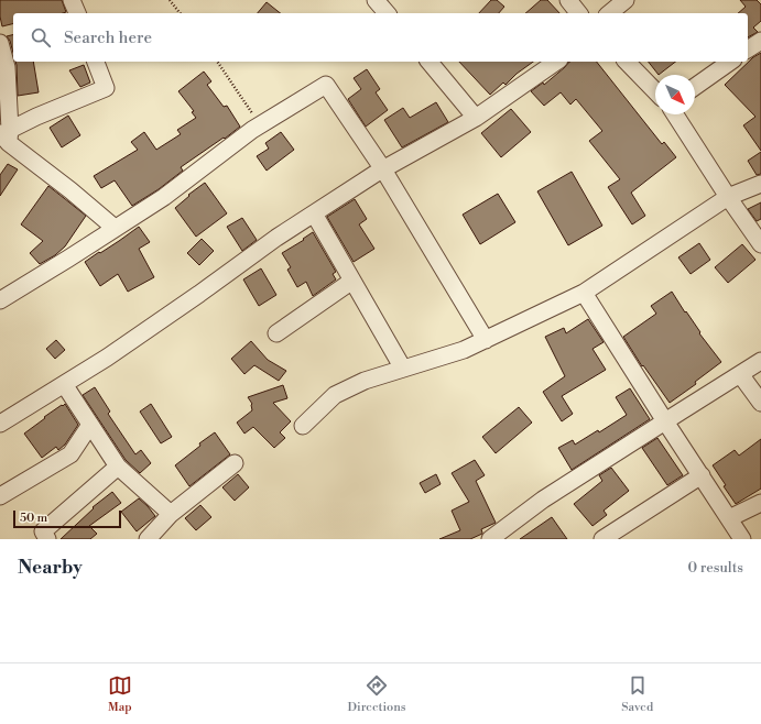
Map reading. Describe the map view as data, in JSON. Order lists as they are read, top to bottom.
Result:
{
  "scale_bar": "50 m",
  "north": "bottom right",
  "page": {
    "search": "Search here",
    "scale": "50 m",
    "heading": ["Nearby", "0 results"],
    "nav": ["Map", "Directions", "Saved"]
  }
}
